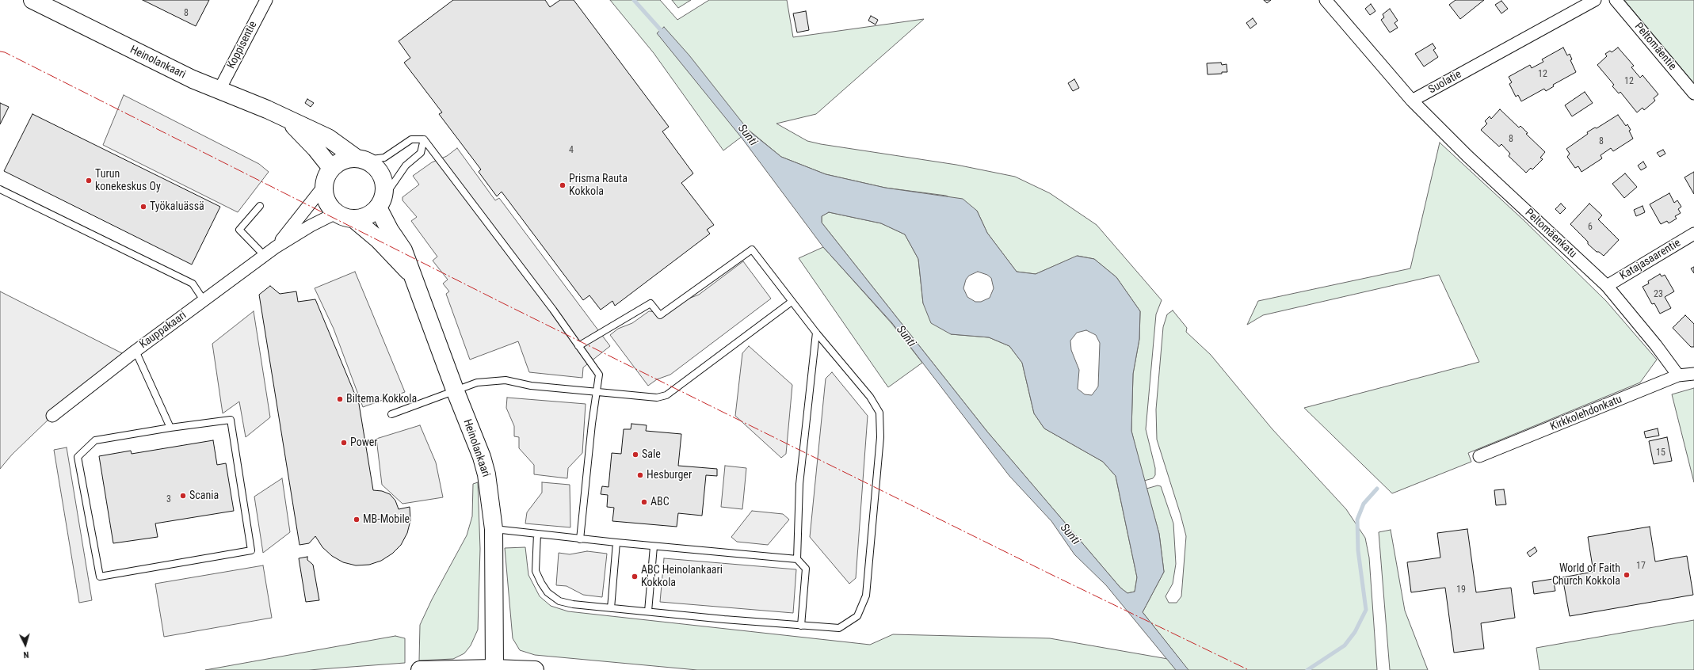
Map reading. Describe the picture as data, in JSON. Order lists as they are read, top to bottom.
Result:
{
  "streets": {
    "main road": ["Heinolankaari"],
    "street": [
      "Koppisentie",
      "Peltomäentie",
      "Suolatie",
      "Peltomäenkatu",
      "Katajasaarentie",
      "Kauppakaari",
      "Kirkkolehdonkatu"
    ]
  },
  "crossings": [
    ["Koppisentie", "Heinolankaari"],
    ["Heinolankaari", "Kauppakaari"],
    ["Suolatie", "Peltomäenkatu"],
    ["Peltomäenkatu", "Katajasaarentie"],
    ["Peltomäenkatu", "Kirkkolehdonkatu"]
  ],
  "water": ["Sunti"],
  "places": [
    "Turun konekeskus Oy",
    "Prisma Rauta Kokkola",
    "Työkaluässä",
    "Biltema Kokkola",
    "Power",
    "Sale",
    "Hesburger",
    "Scania",
    "ABC",
    "MB-Mobile",
    "World of Faith Church Kokkola",
    "ABC Heinolankaari Kokkola"
  ],
  "house_numbers": [
    "8",
    "12",
    "12",
    "8",
    "8",
    "4",
    "6",
    "23",
    "15",
    "3",
    "17",
    "19"
  ],
  "north": "bottom"
}
